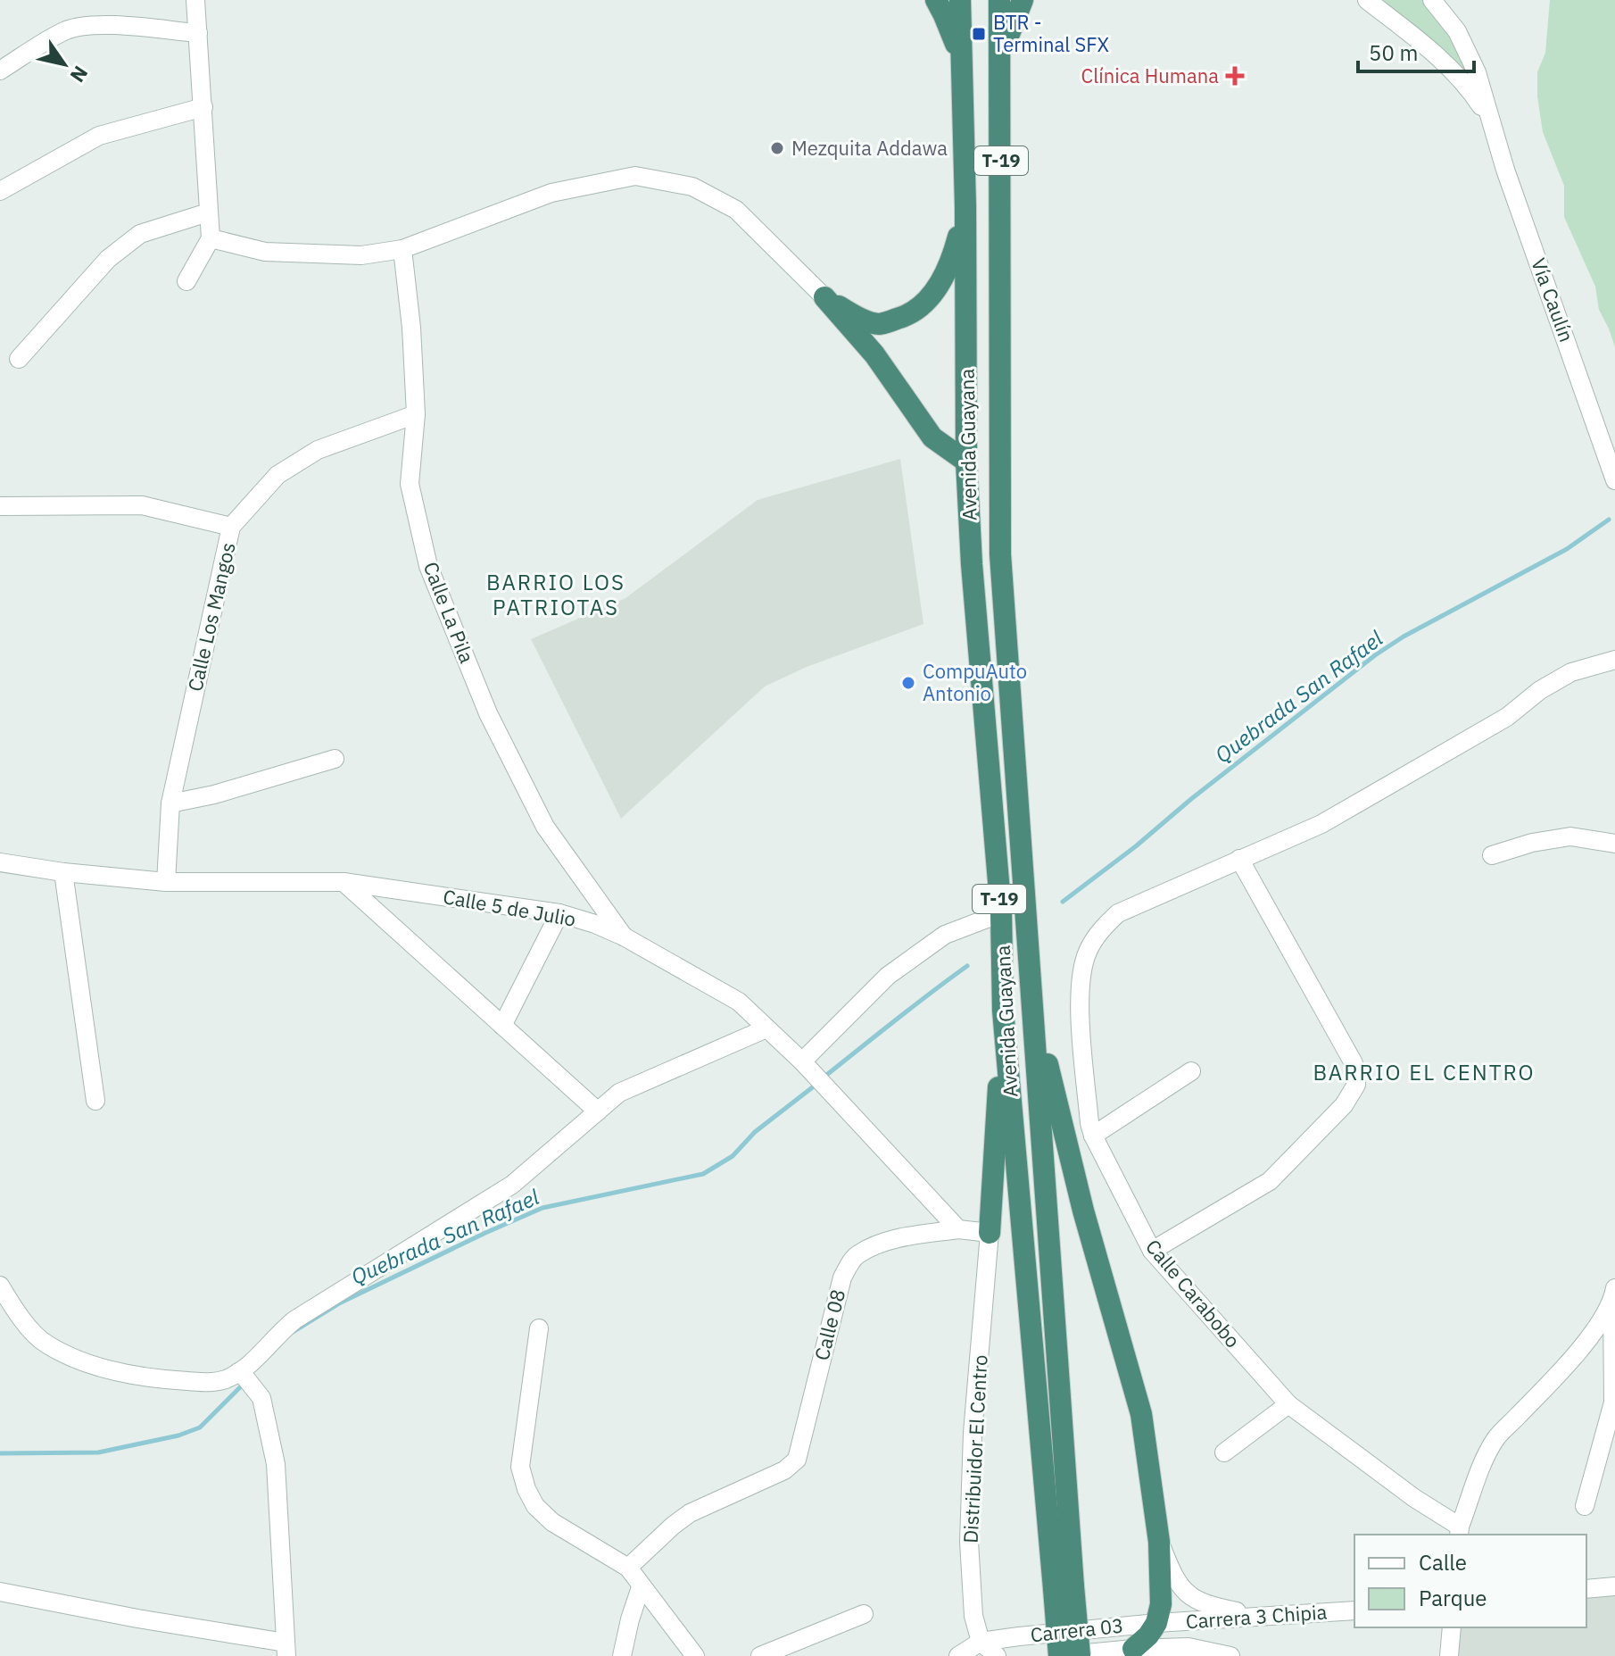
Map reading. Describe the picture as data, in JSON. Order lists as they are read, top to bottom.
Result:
{
  "streets": {
    "highway": ["T-19", "Avenida Guayana"],
    "street": [
      "Vía Caulín",
      "Calle La Pila",
      "Calle Los Mangos",
      "Calle 5 de Julio",
      "Calle Carabobo",
      "Calle 08",
      "Distribuidor El Centro",
      "Carrera 3 Chipia",
      "Carrera 03"
    ]
  },
  "crossings": [
    ["Calle La Pila", "Calle Los Mangos"],
    ["Calle La Pila", "Calle 5 de Julio"],
    ["Calle Los Mangos", "Calle 5 de Julio"],
    ["Calle 5 de Julio", "Calle 08"],
    ["Distribuidor El Centro", "Carrera 03"],
    ["Carrera 3 Chipia", "Carrera 03"]
  ],
  "districts": ["BARRIO LOS PATRIOTAS", "BARRIO EL CENTRO"],
  "water": ["Quebrada San Rafael"],
  "places": {
    "transit": ["BTR - Terminal SFX"],
    "health": ["Clínica Humana"],
    "other": ["Mezquita Addawa", "CompuAuto Antonio"]
  },
  "legend": ["Calle", "Parque"],
  "scale_bar": "50 m",
  "north": "bottom right"
}
